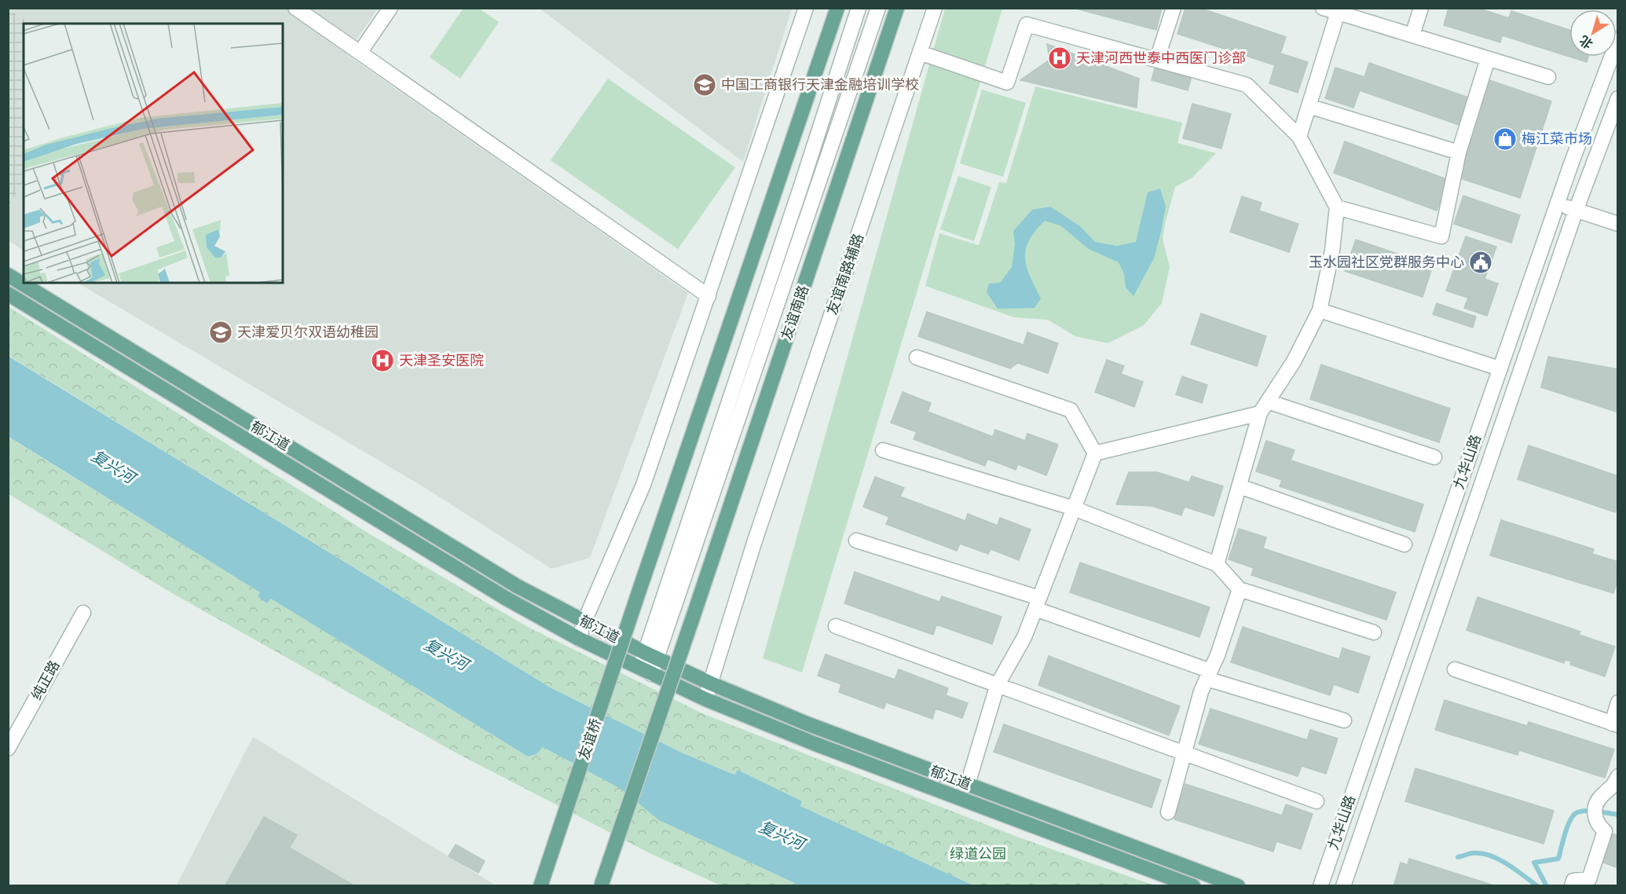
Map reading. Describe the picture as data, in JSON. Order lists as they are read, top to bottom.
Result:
{
  "streets": {
    "main road": ["友谊南路", "郁江道", "友谊桥"],
    "street": ["友谊南路辅路", "九华山路", "纯正路"]
  },
  "crossings": [
    ["友谊南路辅路", "郁江道"]
  ],
  "water": ["复兴河"],
  "parks": ["绿道公园"],
  "places": {
    "hospital": ["天津河西世泰中西医门诊部", "天津圣安医院"],
    "school or university": ["中国工商银行天津金融培训学校", "天津爱贝尔双语幼稚园"],
    "shop": ["梅江菜市场"],
    "public building": ["玉水园社区党群服务中心"]
  },
  "north": "bottom left"
}
